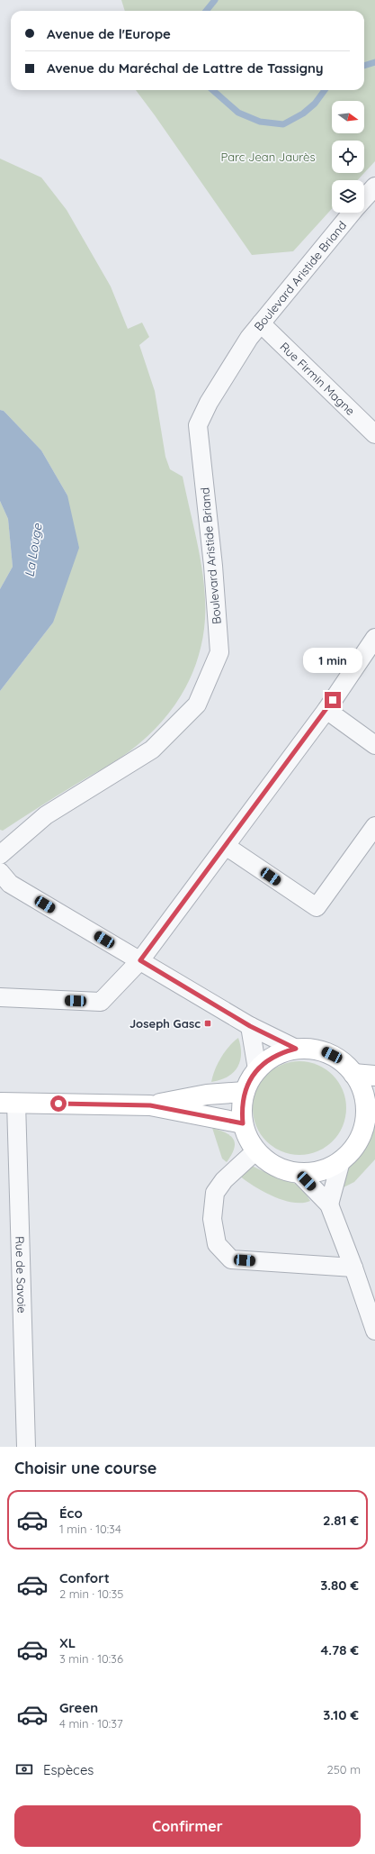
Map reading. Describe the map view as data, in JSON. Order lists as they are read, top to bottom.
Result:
{
  "streets": {
    "street": ["Boulevard Aristide Briand", "Rue Firmin Magne", "Rue de Savoie"]
  },
  "crossings": [
    ["Boulevard Aristide Briand", "Rue Firmin Magne"]
  ],
  "water": ["La Louge"],
  "parks": ["Parc Jean Jaurès"],
  "places": {
    "transit": ["Joseph Gasc"]
  },
  "north": "right",
  "page": {
    "banner": ["Avenue de l'Europe", "Avenue du Maréchal de Lattre de Tassigny"],
    "bubble": "1 min",
    "heading": "Choisir une course",
    "list": [
      {
        "name": "Éco",
        "note": "1 min · 10:34",
        "value": "2.81 €"
      },
      {
        "name": "Confort",
        "note": "2 min · 10:35",
        "value": "3.80 €"
      },
      {
        "name": "XL",
        "note": "3 min · 10:36",
        "value": "4.78 €"
      },
      {
        "name": "Green",
        "note": "4 min · 10:37",
        "value": "3.10 €"
      }
    ],
    "pay": ["Espèces", "250 m"],
    "buttons": "Confirmer"
  }
}
